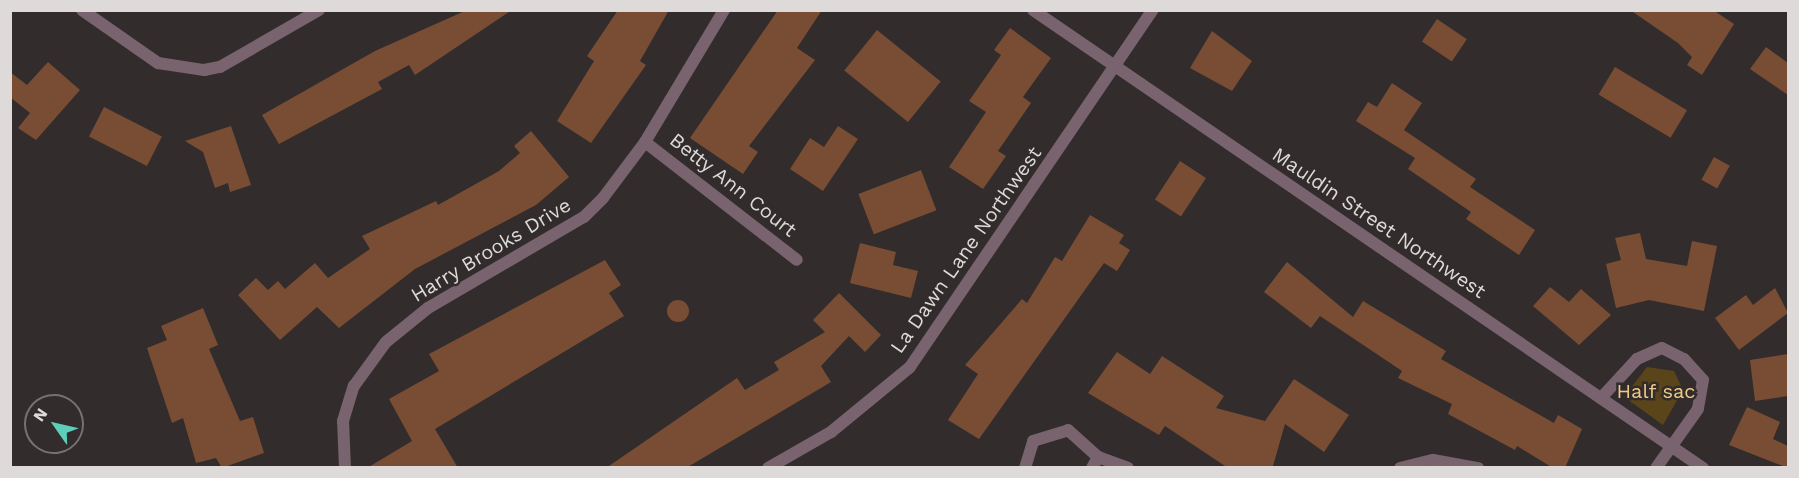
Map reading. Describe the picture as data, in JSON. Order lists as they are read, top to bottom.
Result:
{
  "streets": {
    "street": [
      "Betty Ann Court",
      "Mauldin Street Northwest",
      "Harry Brooks Drive",
      "La Dawn Lane Northwest"
    ]
  },
  "crossings": [
    ["Betty Ann Court", "Harry Brooks Drive"],
    ["Mauldin Street Northwest", "La Dawn Lane Northwest"]
  ],
  "parks": ["Half sac"],
  "north": "top left"
}
